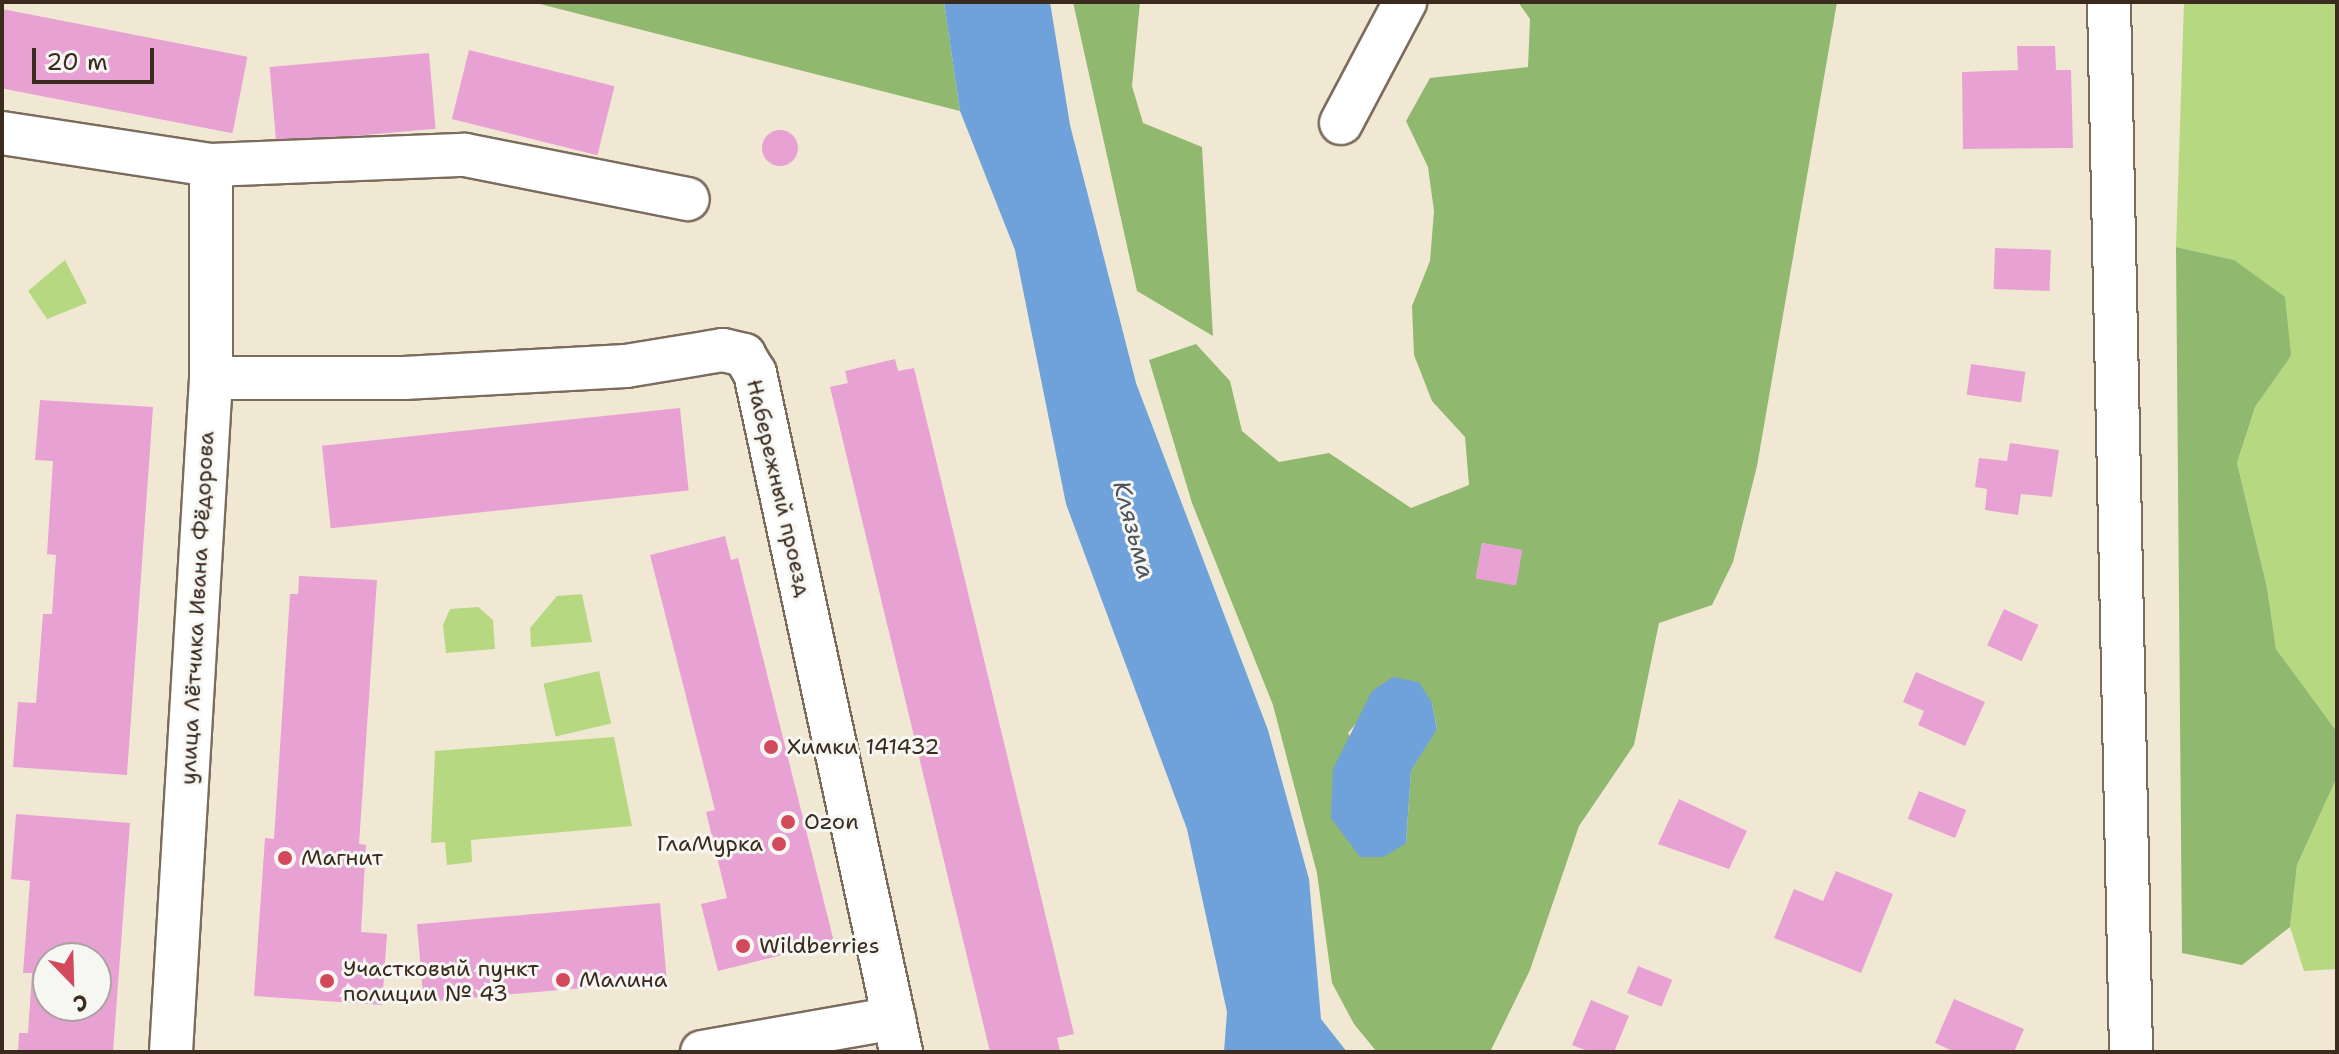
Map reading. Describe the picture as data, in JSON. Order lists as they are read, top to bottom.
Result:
{
  "streets": {
    "street": ["Набережный проезд", "улица Лётчика Ивана Фёдорова"]
  },
  "crossings": [
    ["Набережный проезд", "улица Лётчика Ивана Фёдорова"]
  ],
  "water": ["Клязьма"],
  "places": [
    "Химки 141432",
    "Ozon",
    "ГлаМурка",
    "Магнит",
    "Wildberries",
    "Малина",
    "Участковый пункт полиции № 43"
  ],
  "scale_bar": "20 m",
  "north": "bottom right"
}
